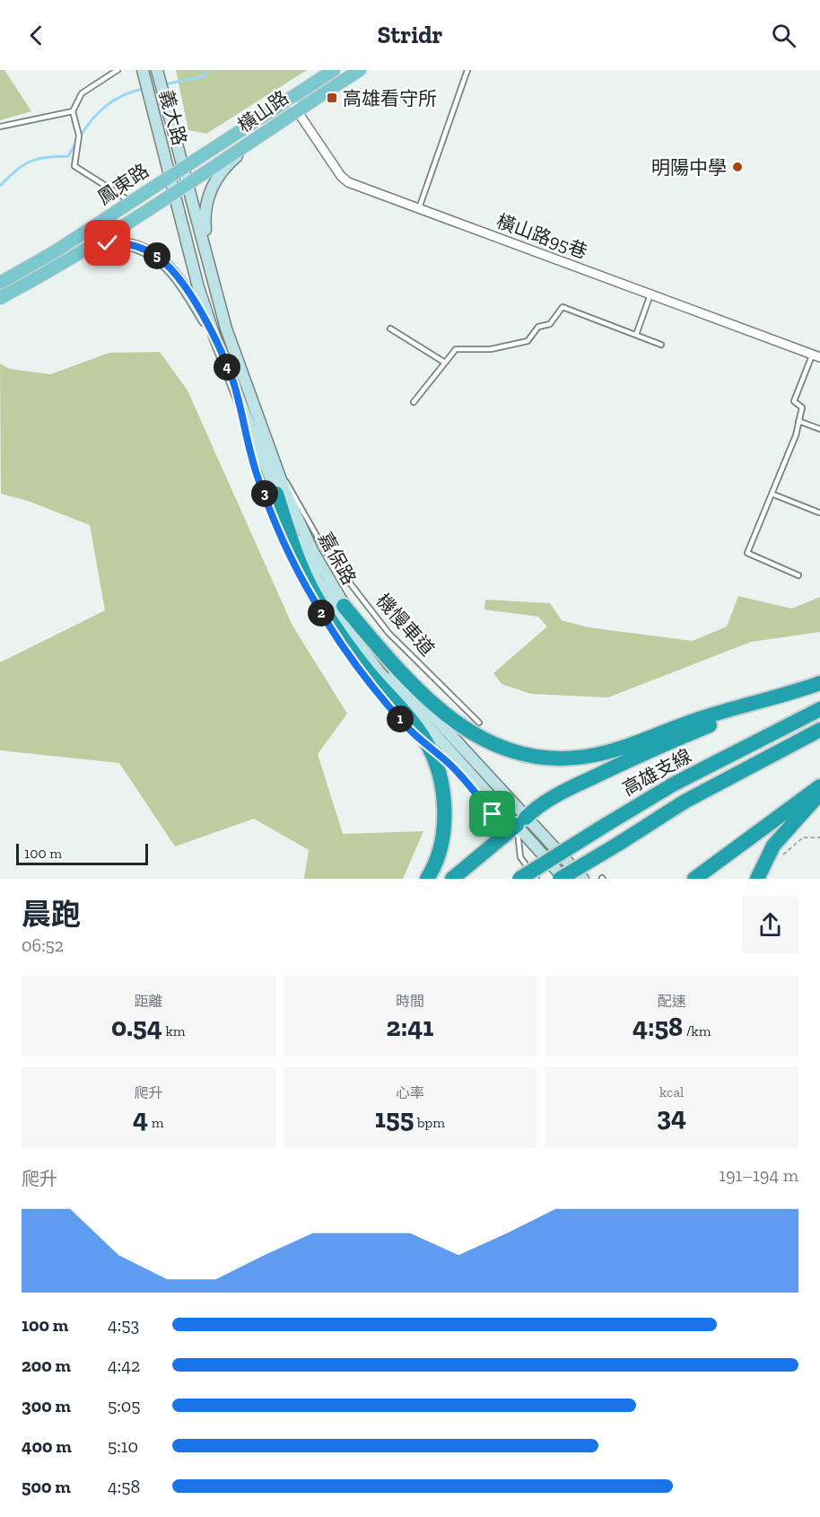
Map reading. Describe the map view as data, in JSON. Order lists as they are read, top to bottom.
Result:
{
  "streets": {
    "highway": ["高雄支線"],
    "main road": ["橫山路", "鳳東路"],
    "street": ["義大路", "橫山路95巷", "嘉保路"],
    "lane": ["機慢車道"]
  },
  "crossings": [
    ["橫山路", "義大路"],
    ["橫山路", "鳳東路"],
    ["橫山路", "橫山路95巷"],
    ["橫山路", "嘉保路"],
    ["義大路", "鳳東路"],
    ["義大路", "嘉保路"],
    ["鳳東路", "嘉保路"],
    ["嘉保路", "機慢車道"]
  ],
  "places": {
    "transit": ["高雄看守所"],
    "other": ["明陽中學"]
  },
  "scale_bar": "100 m",
  "page": {
    "header": "Stridr",
    "pins": [
      "5",
      "4",
      "3",
      "2",
      "1"
    ],
    "scale": "100 m",
    "heading": ["晨跑", "06:52"],
    "stats": [
      ["距離", "0.54 km"],
      ["時間", "2:41"],
      ["配速", "4:58 /km"],
      ["爬升", "4 m"],
      ["心率", "155 bpm"],
      ["kcal", "34"]
    ],
    "chart": ["爬升", "191–194 m"],
    "list": [
      {
        "name": "100 m",
        "note": "4:53"
      },
      {
        "name": "200 m",
        "note": "4:42"
      },
      {
        "name": "300 m",
        "note": "5:05"
      },
      {
        "name": "400 m",
        "note": "5:10"
      },
      {
        "name": "500 m",
        "note": "4:58"
      }
    ]
  }
}
